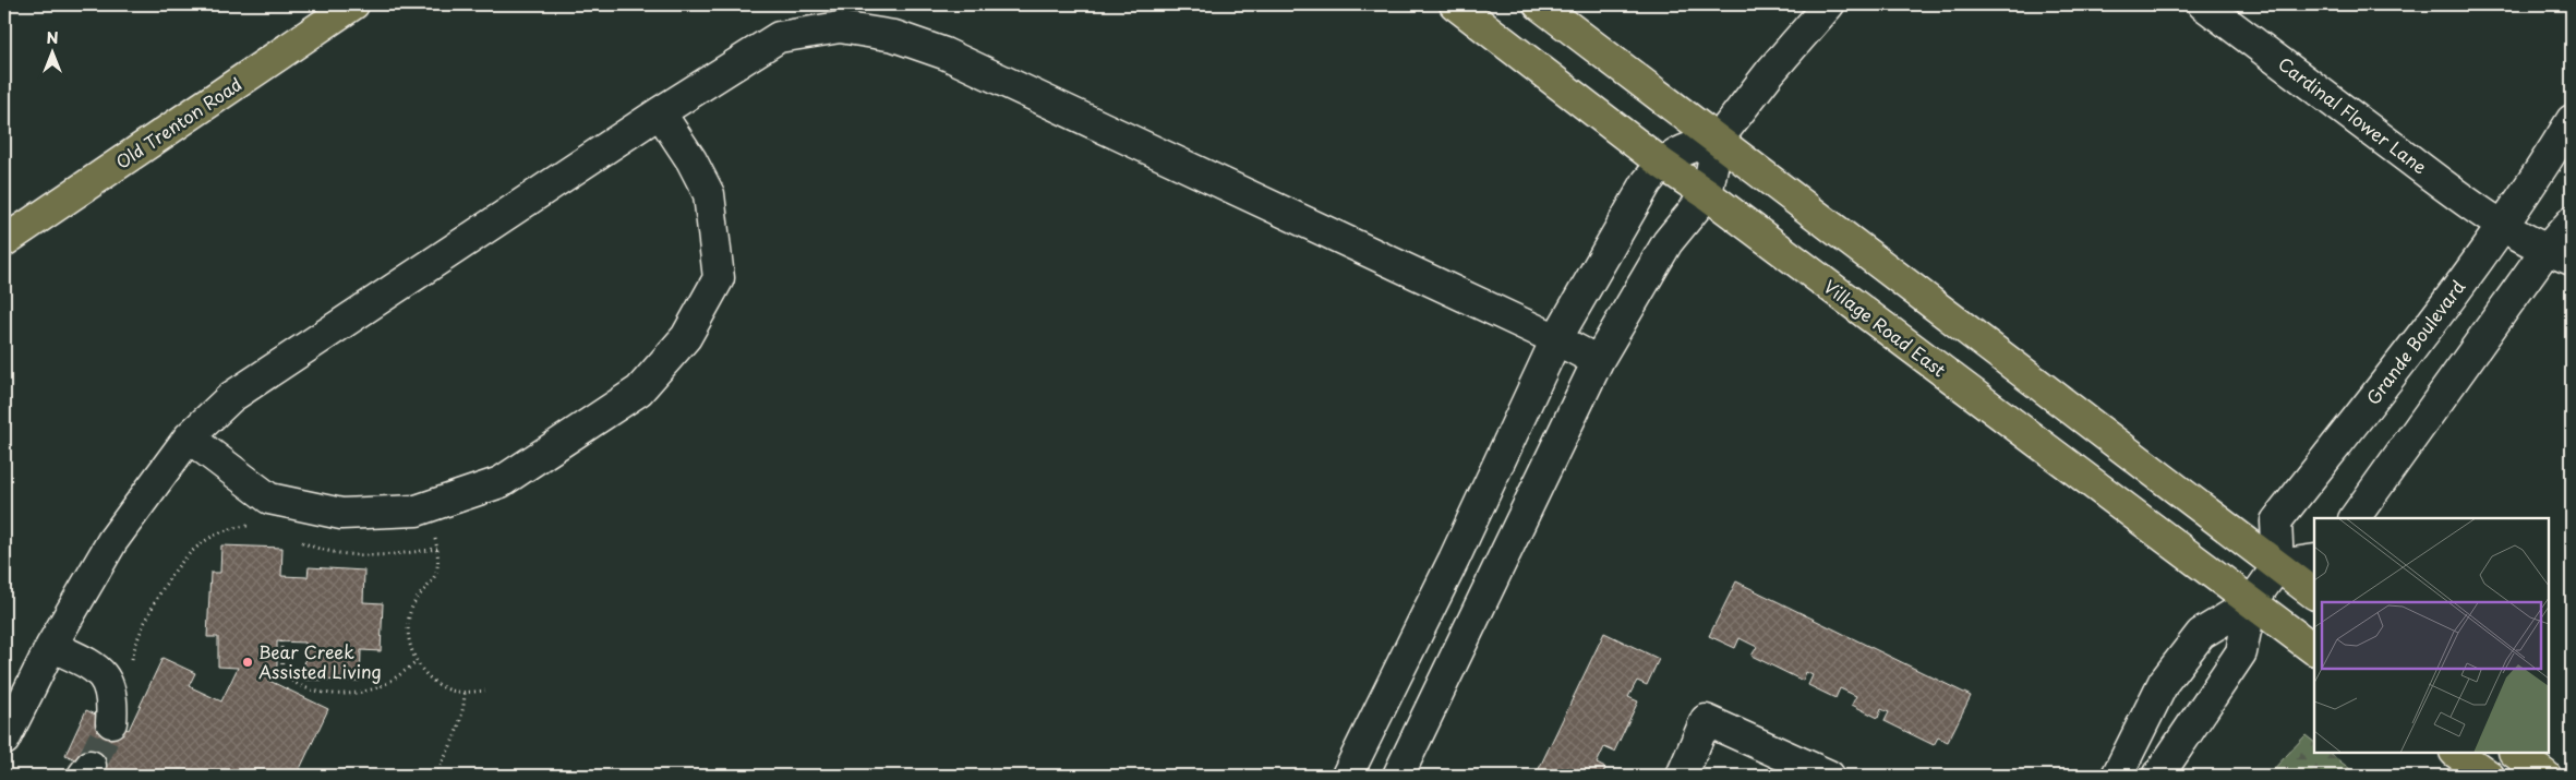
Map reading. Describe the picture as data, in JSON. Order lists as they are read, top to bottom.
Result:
{
  "streets": {
    "main road": ["Old Trenton Road", "Village Road East"],
    "street": ["Cardinal Flower Lane", "Grande Boulevard"]
  },
  "crossings": [
    ["Cardinal Flower Lane", "Grande Boulevard"]
  ],
  "places": ["Bear Creek Assisted Living"],
  "north": "top"
}
